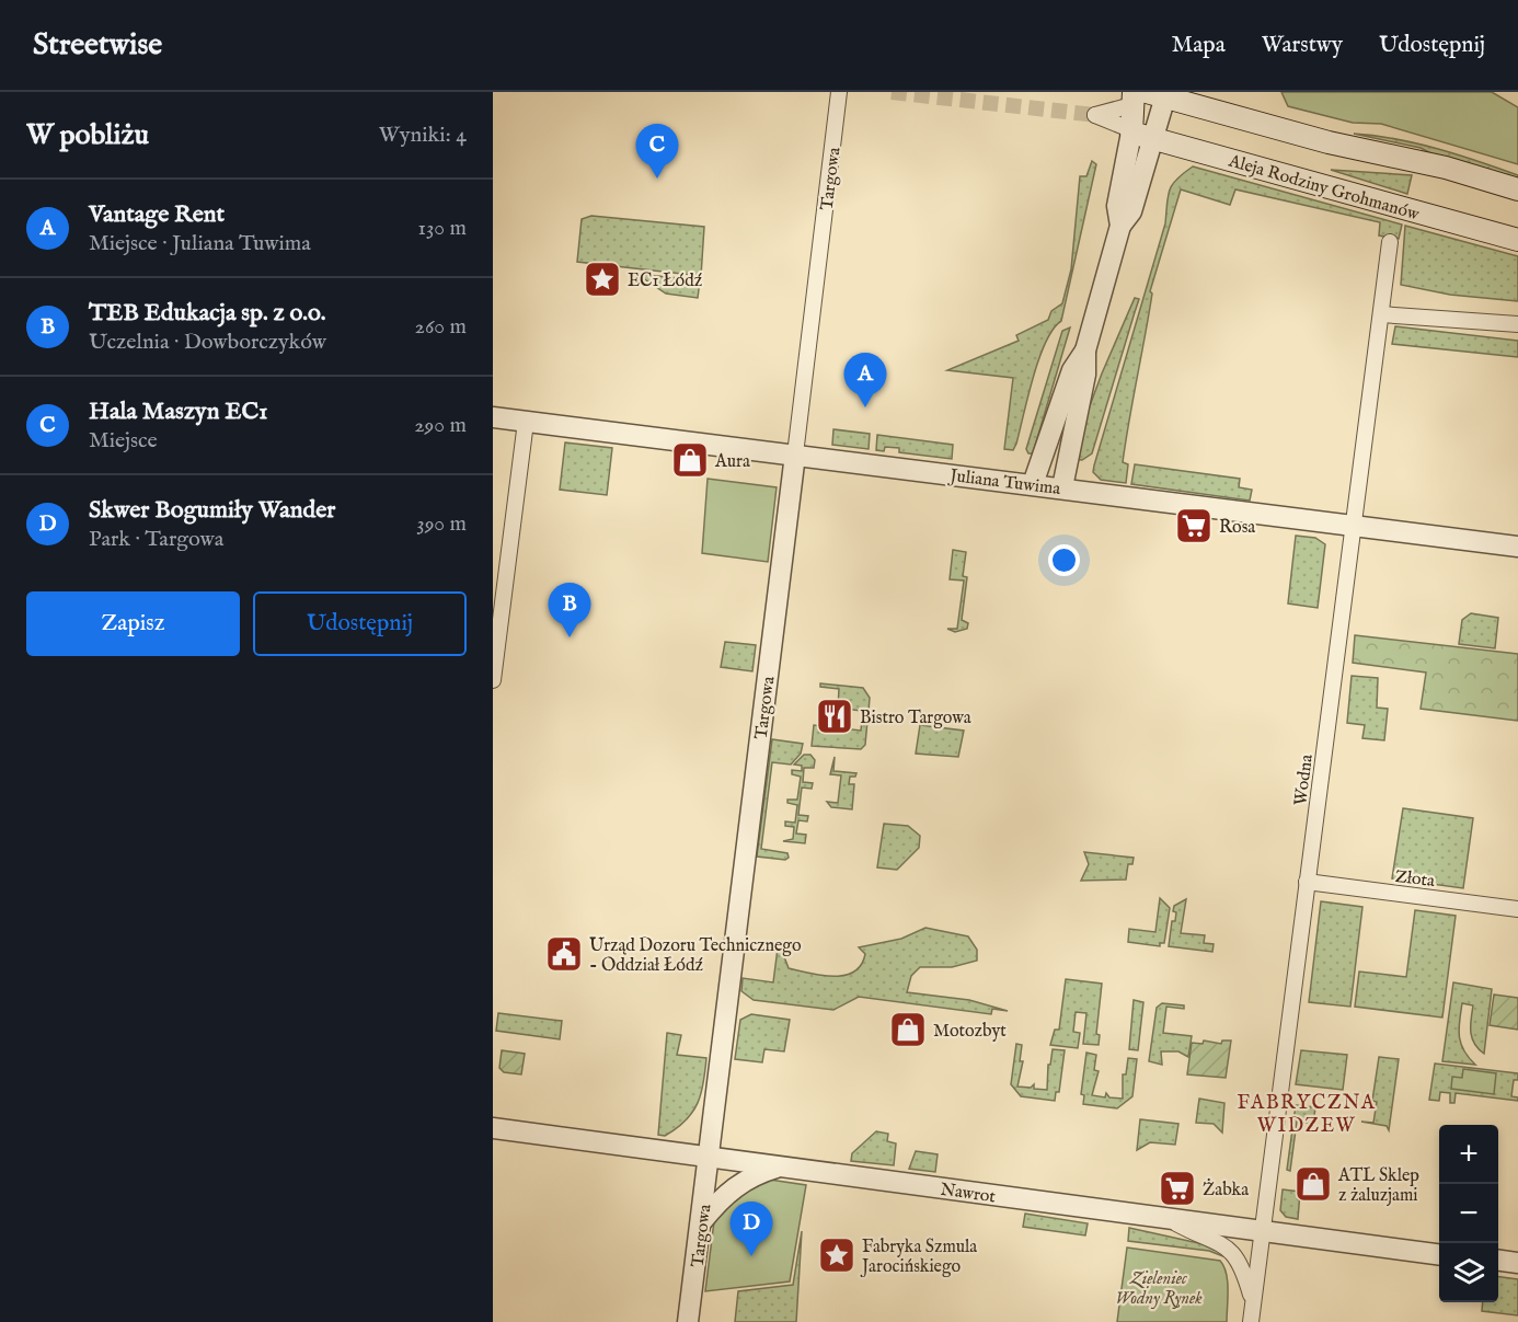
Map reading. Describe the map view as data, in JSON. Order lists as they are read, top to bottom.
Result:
{
  "streets": {
    "main road": ["Aleja Rodziny Grohmanów"],
    "street": [
      "Targowa",
      "Juliana Tuwima",
      "Wodna",
      "Złota",
      "Nawrot"
    ]
  },
  "crossings": [
    ["Targowa", "Juliana Tuwima"],
    ["Targowa", "Nawrot"],
    ["Juliana Tuwima", "Wodna"],
    ["Wodna", "Złota"],
    ["Wodna", "Nawrot"]
  ],
  "districts": ["FABRYCZNA WIDZEW"],
  "parks": ["Zieleniec Wodny Rynek"],
  "places": {
    "place": ["EC1 Łódź", "Fabryka Szmula Jarocińskiego"],
    "shop": ["Aura", "Motozbyt", "ATL Sklep z żaluzjami"],
    "supermarket": ["Rosa", "Żabka"],
    "restaurant": ["Bistro Targowa"],
    "public building": ["Urząd Dozoru Technicznego - Oddział Łódź"]
  },
  "page": {
    "header": "Streetwise",
    "nav": ["Mapa", "Warstwy", "Udostępnij"],
    "heading": ["W pobliżu", "Wyniki: 4"],
    "pins": [
      "C",
      "A",
      "B",
      "D"
    ],
    "list": [
      {
        "mark": "A",
        "name": "Vantage Rent",
        "note": "Miejsce · Juliana Tuwima",
        "value": "130 m"
      },
      {
        "mark": "B",
        "name": "TEB Edukacja sp. z o.o.",
        "note": "Uczelnia · Dowborczyków",
        "value": "260 m"
      },
      {
        "mark": "C",
        "name": "Hala Maszyn EC1",
        "note": "Miejsce",
        "value": "290 m"
      },
      {
        "mark": "D",
        "name": "Skwer Bogumiły Wander",
        "note": "Park · Targowa",
        "value": "390 m"
      }
    ],
    "buttons": ["Zapisz", "Udostępnij"],
    "map_buttons": ["+", "−"]
  }
}
